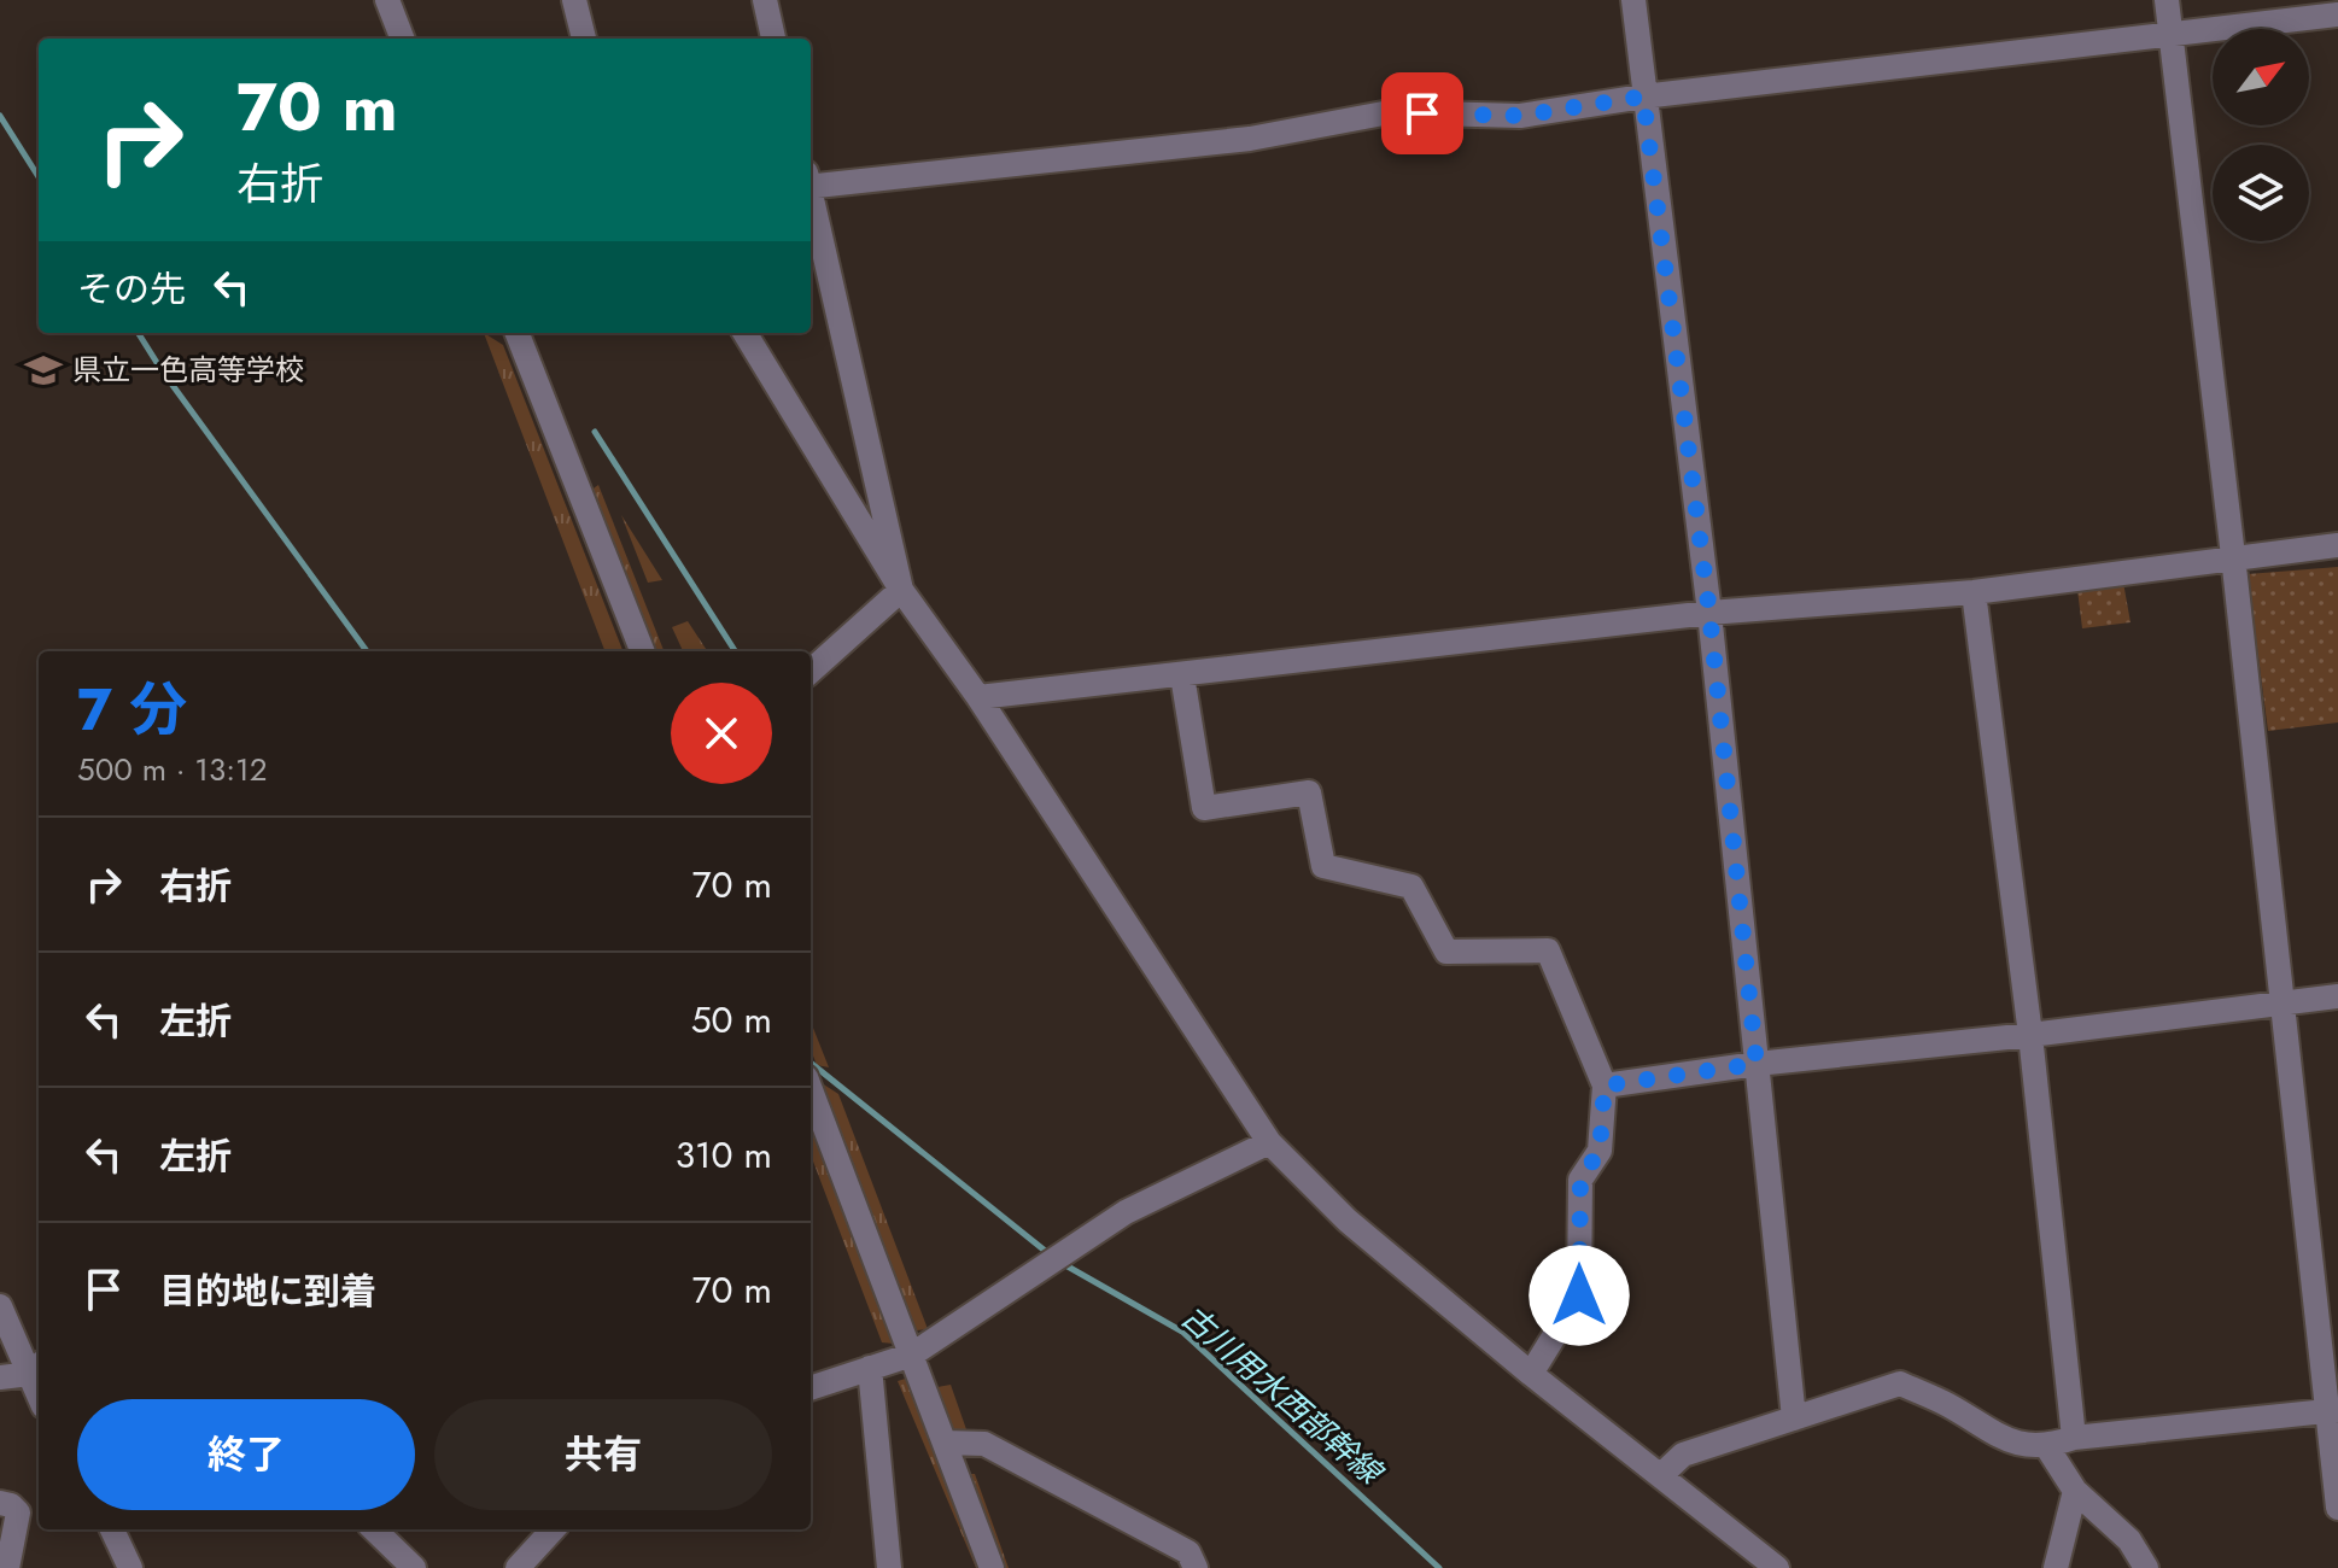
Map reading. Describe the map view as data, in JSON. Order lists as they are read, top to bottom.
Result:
{
  "water": ["古川用水西部幹線"],
  "places": {
    "school or university": ["県立一色高等学校"]
  },
  "north": "top right",
  "page": {
    "turn": ["70 m", "右折"],
    "then": "その先",
    "heading": ["7 分", "500 m · 13:12"],
    "list": [
      {
        "name": "右折",
        "value": "70 m"
      },
      {
        "name": "左折",
        "value": "50 m"
      },
      {
        "name": "左折",
        "value": "310 m"
      },
      {
        "name": "目的地に到着",
        "value": "70 m"
      }
    ],
    "buttons": ["終了", "共有"]
  }
}
